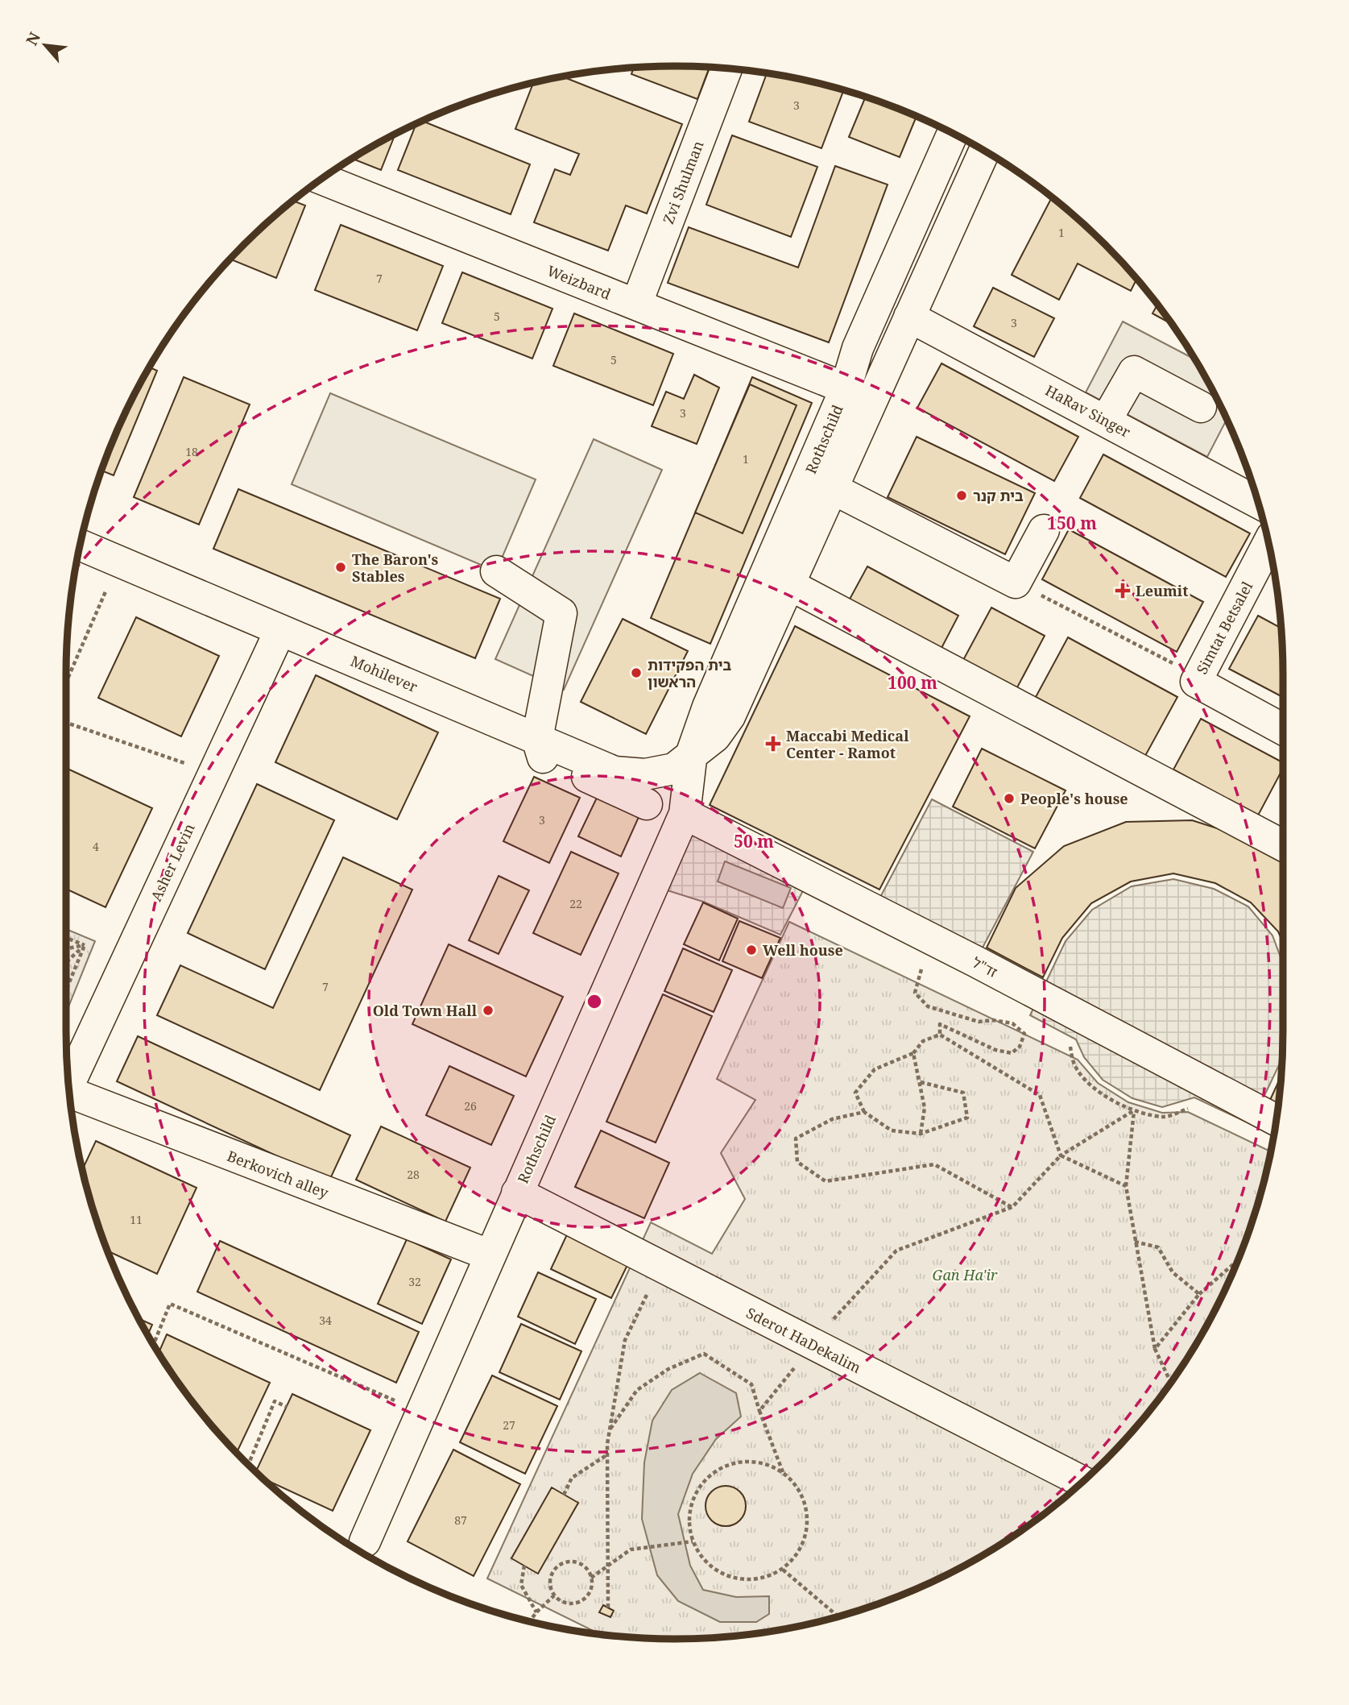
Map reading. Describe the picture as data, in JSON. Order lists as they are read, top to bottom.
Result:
{
  "streets": {
    "street": [
      "Zvi Shulman",
      "Weizbard",
      "HaRav Singer",
      "Rothschild",
      "Simtat Betsalel",
      "Mohilever",
      "Asher Levin",
      "זד\"ל",
      "Berkovich alley",
      "Sderot HaDekalim"
    ]
  },
  "crossings": [
    ["Zvi Shulman", "Weizbard"],
    ["Weizbard", "Rothschild"],
    ["HaRav Singer", "Rothschild"],
    ["Rothschild", "Mohilever"],
    ["Rothschild", "זד\"ל"],
    ["Rothschild", "Berkovich alley"],
    ["Rothschild", "Sderot HaDekalim"],
    ["Mohilever", "Asher Levin"]
  ],
  "parks": ["Gan Ha'ir"],
  "places": {
    "other": [
      "בית קנר",
      "The Baron's Stables",
      "בית הפקידות הראשון",
      "People's house",
      "Well house",
      "Old Town Hall"
    ],
    "health": ["Leumit", "Maccabi Medical Center - Ramot"]
  },
  "house_numbers": [
    "3",
    "1",
    "7",
    "5",
    "3",
    "5",
    "3",
    "18",
    "1",
    "3",
    "4",
    "22",
    "7",
    "26",
    "28",
    "11",
    "32",
    "34",
    "27",
    "87"
  ],
  "north": "top left",
  "rings": ["150 m", "100 m", "50 m"]
}
